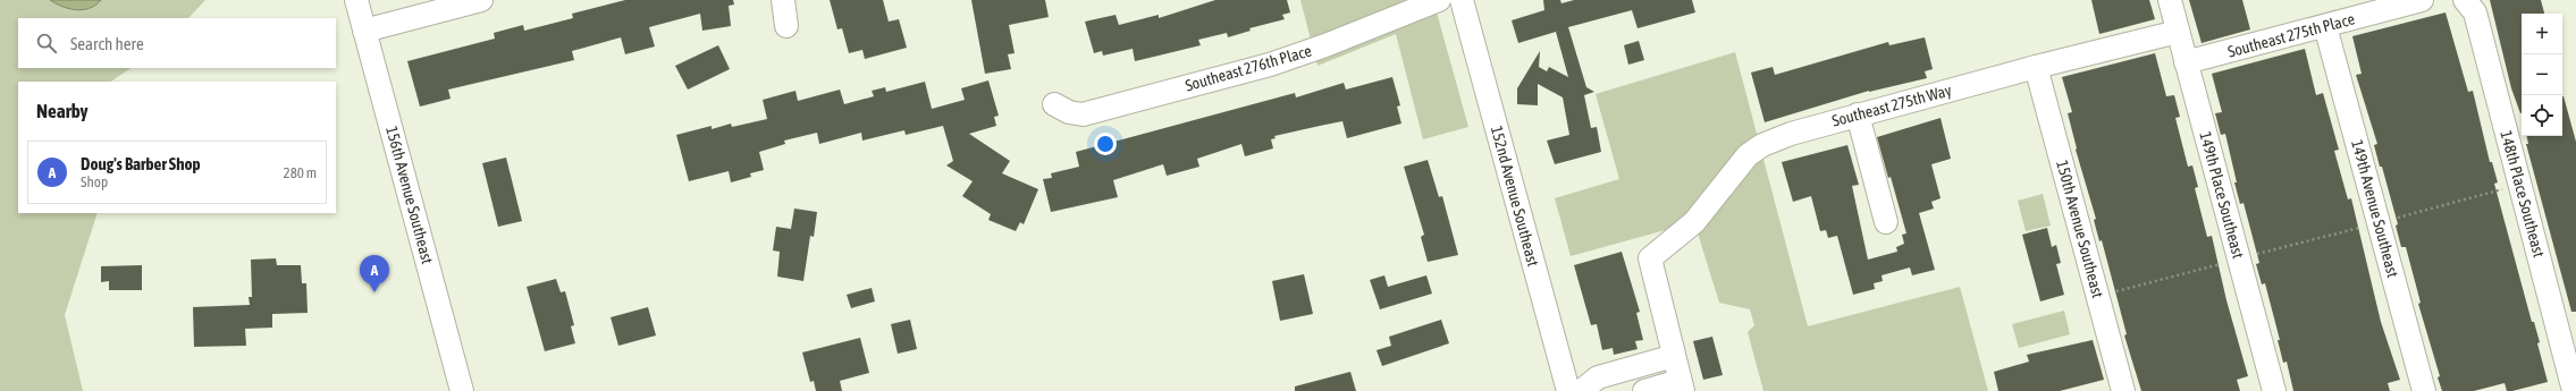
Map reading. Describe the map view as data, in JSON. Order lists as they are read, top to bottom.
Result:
{
  "streets": {
    "street": [
      "Southeast 275th Place",
      "Southeast 276th Place",
      "Southeast 275th Way",
      "148th Place Southeast",
      "156th Avenue Southeast",
      "149th Place Southeast",
      "152nd Avenue Southeast",
      "149th Avenue Southeast",
      "150th Avenue Southeast"
    ]
  },
  "crossings": [
    ["Southeast 275th Place", "149th Place Southeast"],
    ["Southeast 275th Place", "149th Avenue Southeast"],
    ["Southeast 275th Way", "149th Place Southeast"],
    ["Southeast 275th Way", "150th Avenue Southeast"]
  ],
  "page": {
    "map_buttons": ["+", "−"],
    "search": "Search here",
    "heading": "Nearby",
    "list": [
      {
        "mark": "A",
        "name": "Doug's Barber Shop",
        "note": "Shop",
        "value": "280 m"
      }
    ],
    "pins": "A"
  }
}
